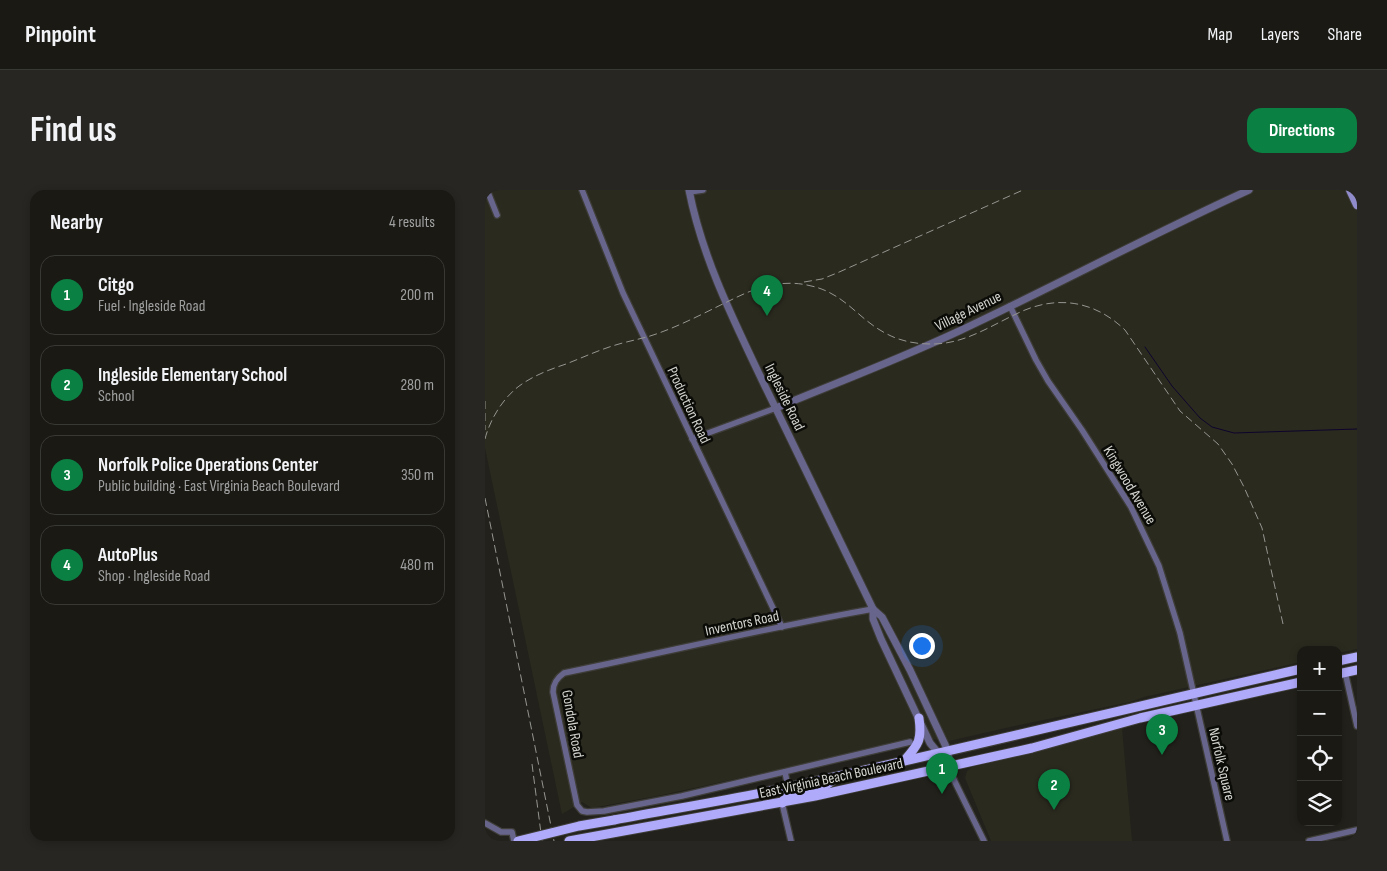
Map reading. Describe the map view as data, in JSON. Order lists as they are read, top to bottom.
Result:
{
  "streets": {
    "main road": ["East Virginia Beach Boulevard"],
    "street": [
      "Village Avenue",
      "Ingleside Road",
      "Production Road",
      "Kingwood Avenue",
      "Inventors Road",
      "Gondola Road",
      "Norfolk Square"
    ]
  },
  "crossings": [
    ["Village Avenue", "Ingleside Road"],
    ["Village Avenue", "Production Road"],
    ["Village Avenue", "Kingwood Avenue"],
    ["Ingleside Road", "Inventors Road"],
    ["Ingleside Road", "East Virginia Beach Boulevard"],
    ["Production Road", "Inventors Road"],
    ["Kingwood Avenue", "Norfolk Square"],
    ["Kingwood Avenue", "East Virginia Beach Boulevard"],
    ["Inventors Road", "Gondola Road"],
    ["Gondola Road", "East Virginia Beach Boulevard"],
    ["Norfolk Square", "East Virginia Beach Boulevard"]
  ],
  "page": {
    "header": "Pinpoint",
    "nav": ["Map", "Layers", "Share"],
    "buttons": "Directions",
    "title": "Find us",
    "heading": ["Nearby", "4 results"],
    "list": [
      {
        "mark": "1",
        "name": "Citgo",
        "note": "Fuel · Ingleside Road",
        "value": "200 m"
      },
      {
        "mark": "2",
        "name": "Ingleside Elementary School",
        "note": "School",
        "value": "280 m"
      },
      {
        "mark": "3",
        "name": "Norfolk Police Operations Center",
        "note": "Public building · East Virginia Beach Boulevard",
        "value": "350 m"
      },
      {
        "mark": "4",
        "name": "AutoPlus",
        "note": "Shop · Ingleside Road",
        "value": "480 m"
      }
    ],
    "pins": [
      "4",
      "3",
      "1",
      "2"
    ],
    "map_buttons": ["+", "−"]
  }
}
